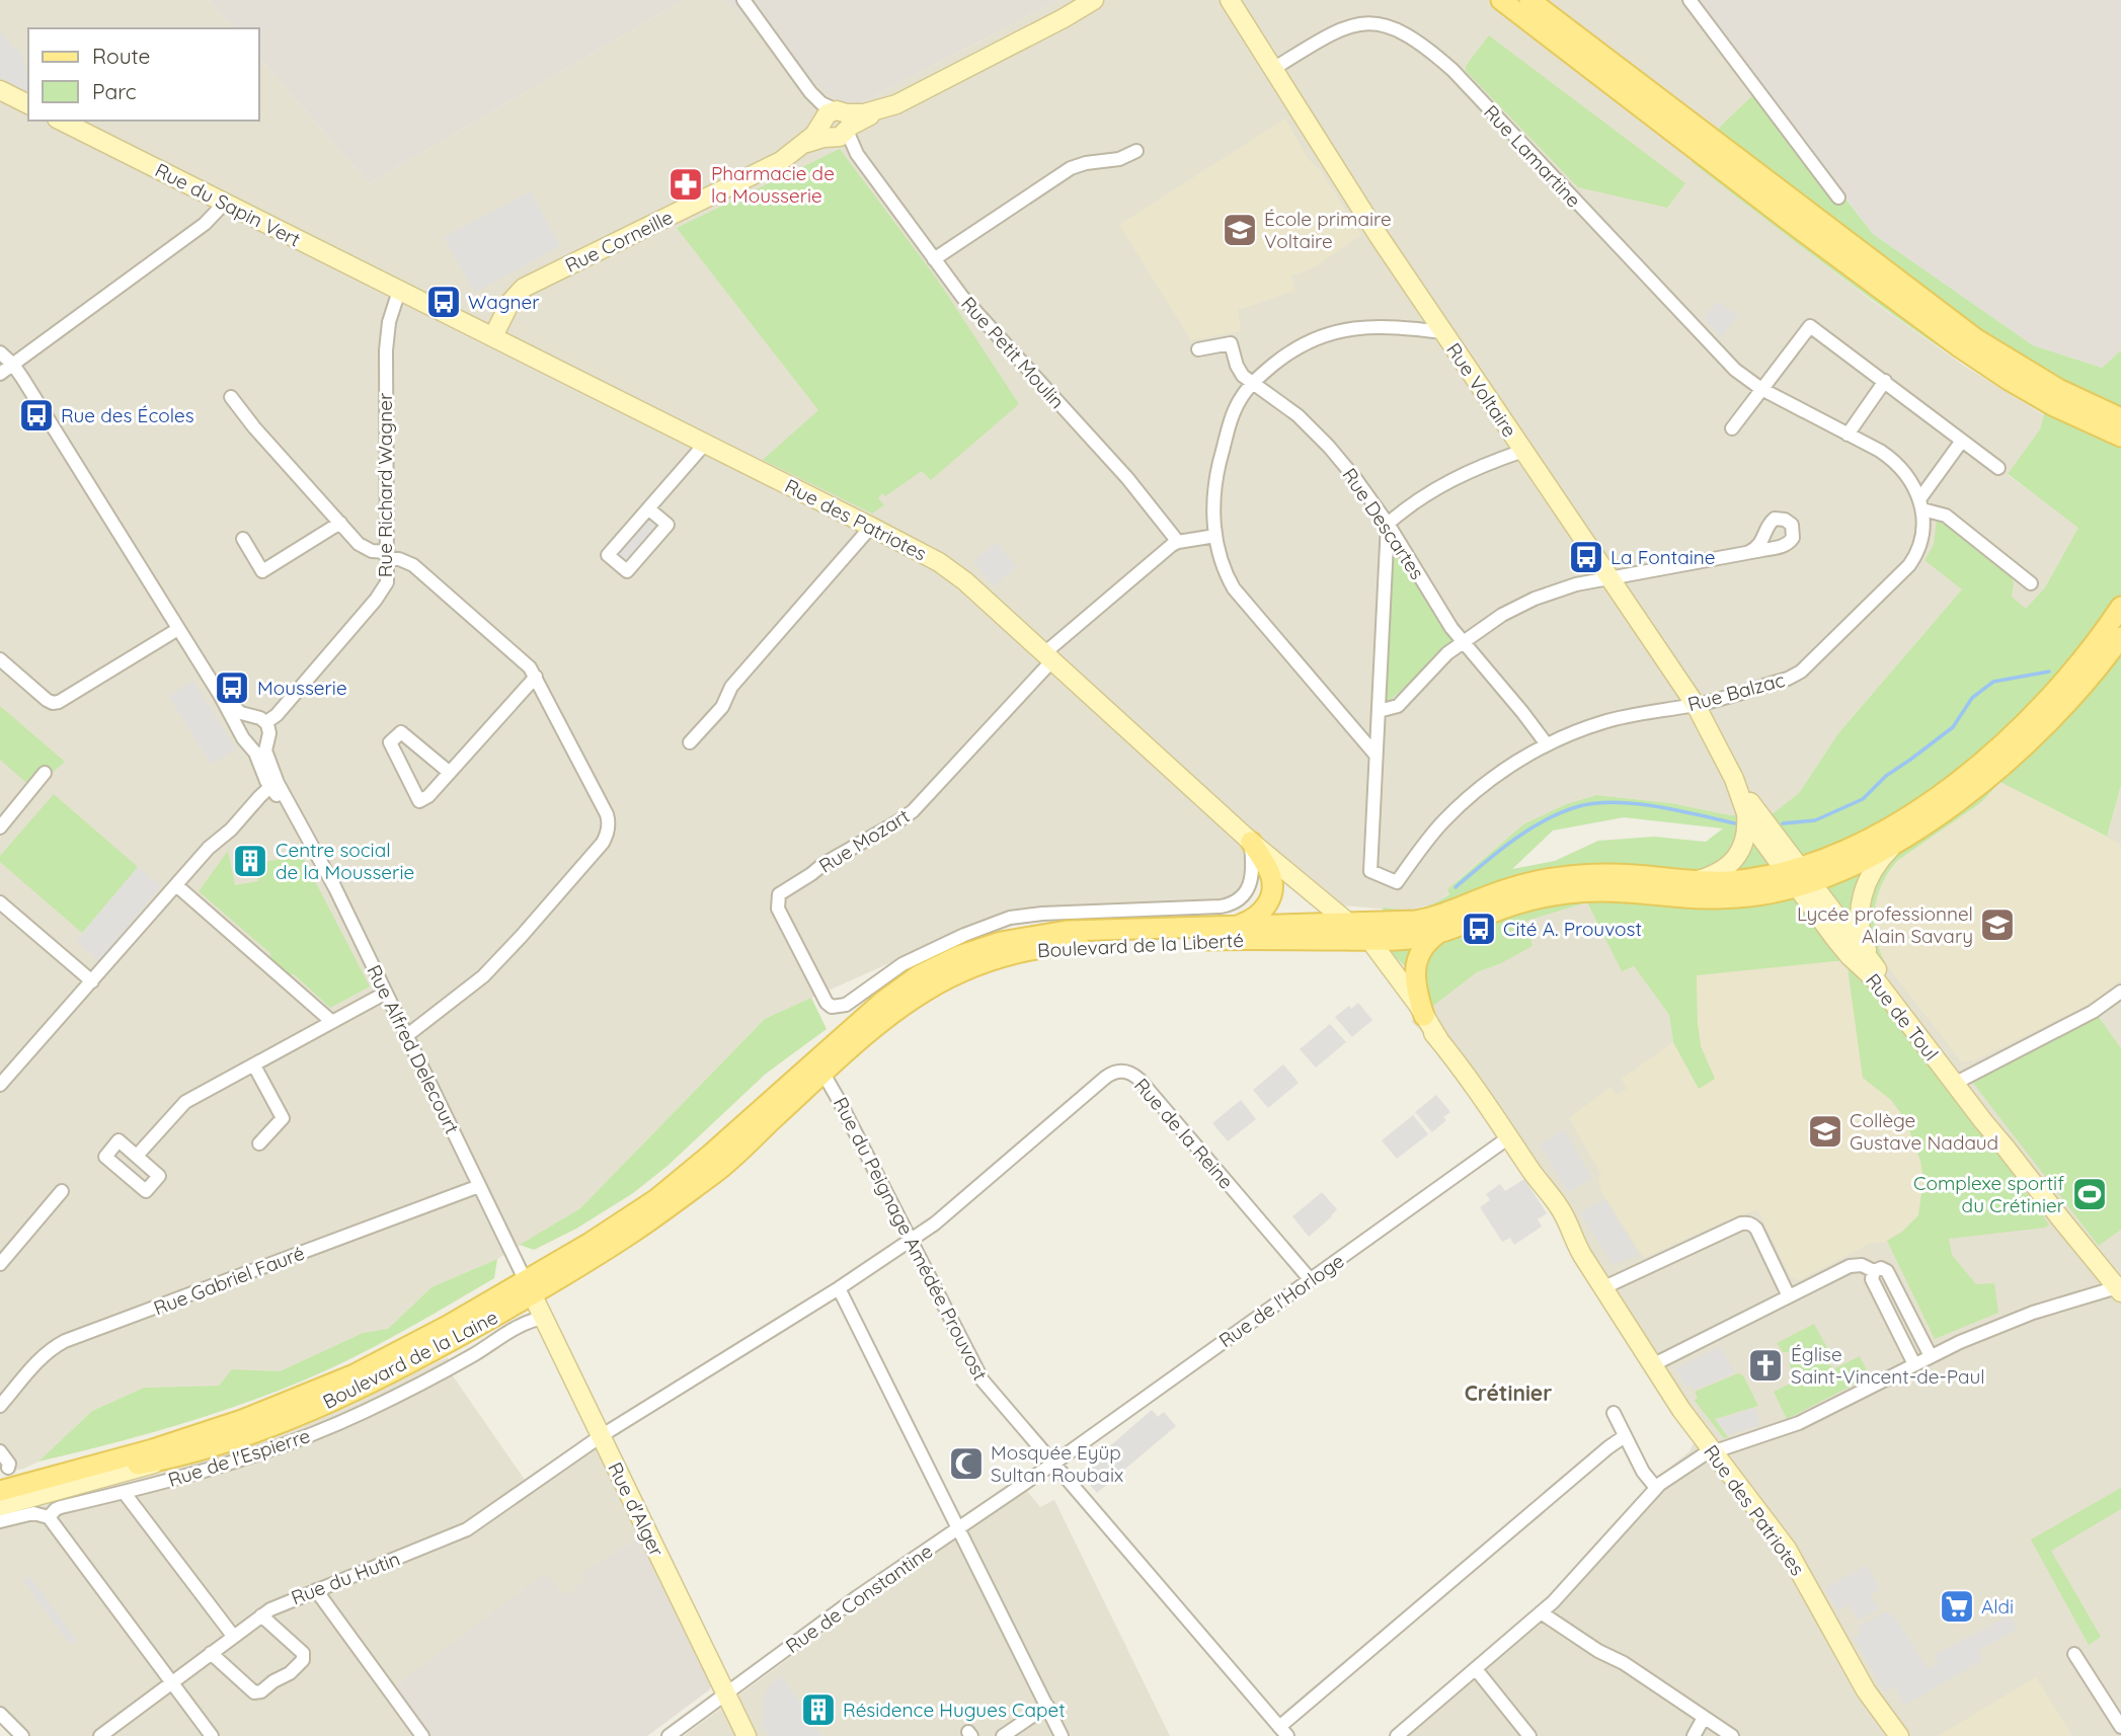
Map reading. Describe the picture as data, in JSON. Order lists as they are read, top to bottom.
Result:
{
  "streets": {
    "main road": ["Boulevard de la Liberté", "Boulevard de la Laine"],
    "street": [
      "Rue Lamartine",
      "Rue du Sapin Vert",
      "Rue Corneille",
      "Rue Petit Moulin",
      "Rue Voltaire",
      "Rue Richard Wagner",
      "Rue des Patriotes",
      "Rue Descartes",
      "Rue Balzac",
      "Rue Mozart",
      "Rue de Toul",
      "Rue Alfred Delecourt",
      "Rue de la Reine",
      "Rue du Peignage Amédée Prouvost",
      "Rue Gabriel Fauré",
      "Rue de l'Horloge",
      "Rue de l'Espierre",
      "Rue d'Alger",
      "Rue du Hutin",
      "Rue de Constantine"
    ]
  },
  "crossings": [
    ["Rue Lamartine", "Rue Voltaire"],
    ["Rue du Sapin Vert", "Rue Richard Wagner"],
    ["Rue du Sapin Vert", "Rue des Patriotes"],
    ["Rue Corneille", "Rue Petit Moulin"],
    ["Rue Corneille", "Rue des Patriotes"],
    ["Rue Voltaire", "Rue Balzac"],
    ["Rue Voltaire", "Rue de Toul"],
    ["Rue Richard Wagner", "Rue des Patriotes"],
    ["Rue Richard Wagner", "Rue Alfred Delecourt"],
    ["Rue des Patriotes", "Rue Mozart"],
    ["Rue des Patriotes", "Boulevard de la Liberté"],
    ["Rue des Patriotes", "Rue de l'Horloge"],
    ["Rue Descartes", "Rue Balzac"],
    ["Rue Mozart", "Boulevard de la Liberté"],
    ["Boulevard de la Liberté", "Rue du Peignage Amédée Prouvost"],
    ["Boulevard de la Liberté", "Boulevard de la Laine"],
    ["Rue Alfred Delecourt", "Rue Gabriel Fauré"],
    ["Rue Alfred Delecourt", "Boulevard de la Laine"],
    ["Rue Alfred Delecourt", "Rue d'Alger"],
    ["Rue de la Reine", "Rue du Peignage Amédée Prouvost"],
    ["Rue de la Reine", "Rue de l'Horloge"],
    ["Rue de la Reine", "Rue du Hutin"],
    ["Rue du Peignage Amédée Prouvost", "Rue de l'Horloge"],
    ["Rue du Peignage Amédée Prouvost", "Rue de Constantine"],
    ["Rue de l'Horloge", "Rue de Constantine"],
    ["Boulevard de la Laine", "Rue d'Alger"],
    ["Rue de l'Espierre", "Rue d'Alger"],
    ["Rue d'Alger", "Rue du Hutin"],
    ["Rue d'Alger", "Rue de Constantine"]
  ],
  "districts": ["Crétinier"],
  "places": {
    "pharmacy": ["Pharmacie de la Mousserie"],
    "school or university": ["École primaire Voltaire", "Lycée professionnel Alain Savary", "Collège Gustave Nadaud"],
    "bus stop": [
      "Wagner",
      "Rue des Écoles",
      "La Fontaine",
      "Mousserie",
      "Cité A. Prouvost"
    ],
    "building": ["Centre social de la Mousserie", "Résidence Hugues Capet"],
    "sports": ["Complexe sportif du Crétinier"],
    "church": ["Église Saint-Vincent-de-Paul"],
    "mosque": ["Mosquée Eyüp Sultan Roubaix"],
    "supermarket": ["Aldi"]
  },
  "legend": ["Route", "Parc"]
}
